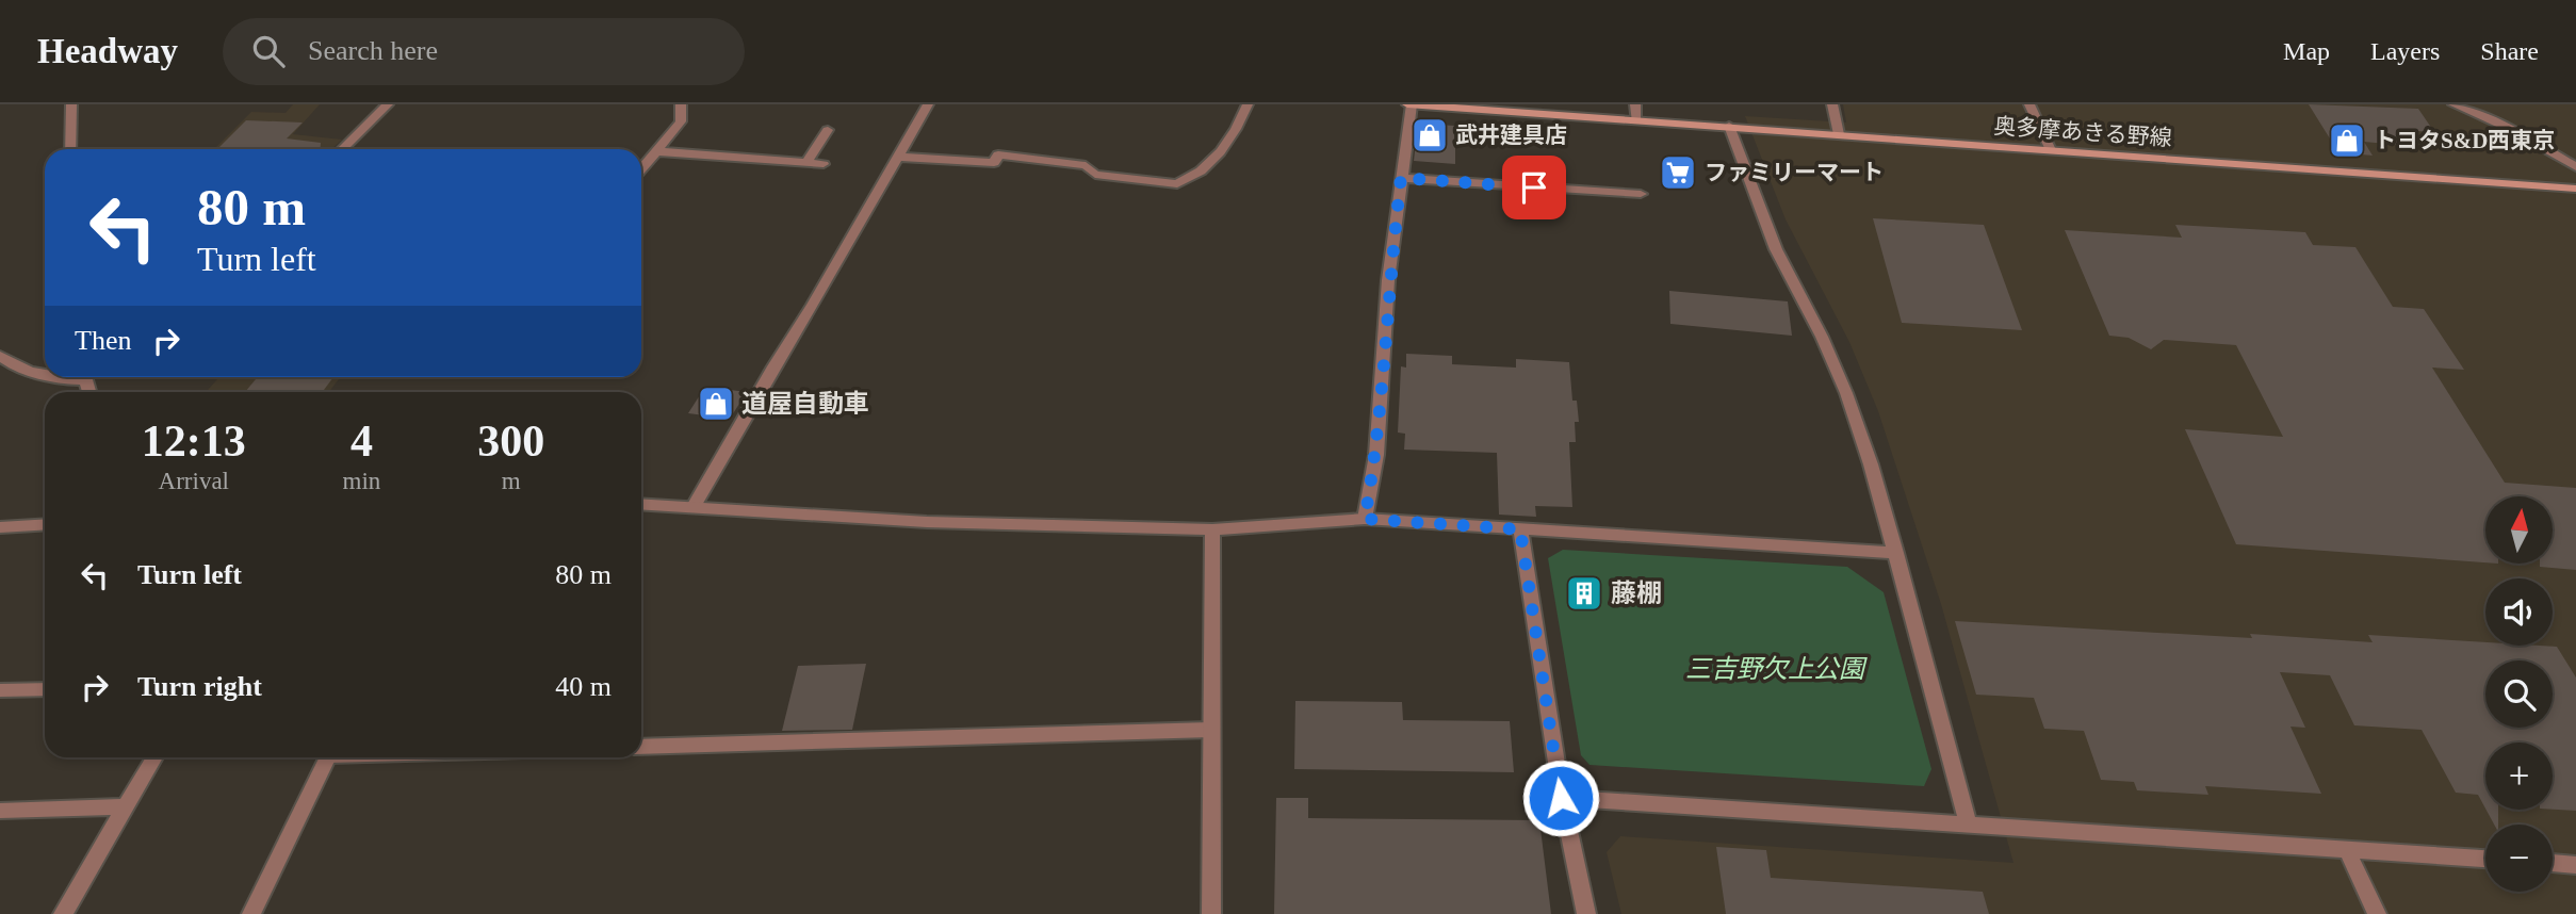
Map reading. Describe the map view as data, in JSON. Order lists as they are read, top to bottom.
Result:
{
  "streets": {
    "main road": ["奥多摩あきる野線"]
  },
  "parks": ["三吉野欠上公園"],
  "places": {
    "shop": ["武井建具店", "トヨタS&D西東京", "道屋自動車"],
    "supermarket": ["ファミリーマート"],
    "building": ["藤棚"]
  },
  "north": "top",
  "page": {
    "header": "Headway",
    "search": "Search here",
    "nav": ["Map", "Layers", "Share"],
    "turn": ["80 m", "Turn left"],
    "then": "Then",
    "eta": [
      "12:13",
      "Arrival",
      "4",
      "min",
      "300",
      "m"
    ],
    "map_buttons": ["+", "−"],
    "list": [
      {
        "name": "Turn left",
        "value": "80 m"
      },
      {
        "name": "Turn right",
        "value": "40 m"
      }
    ]
  }
}
